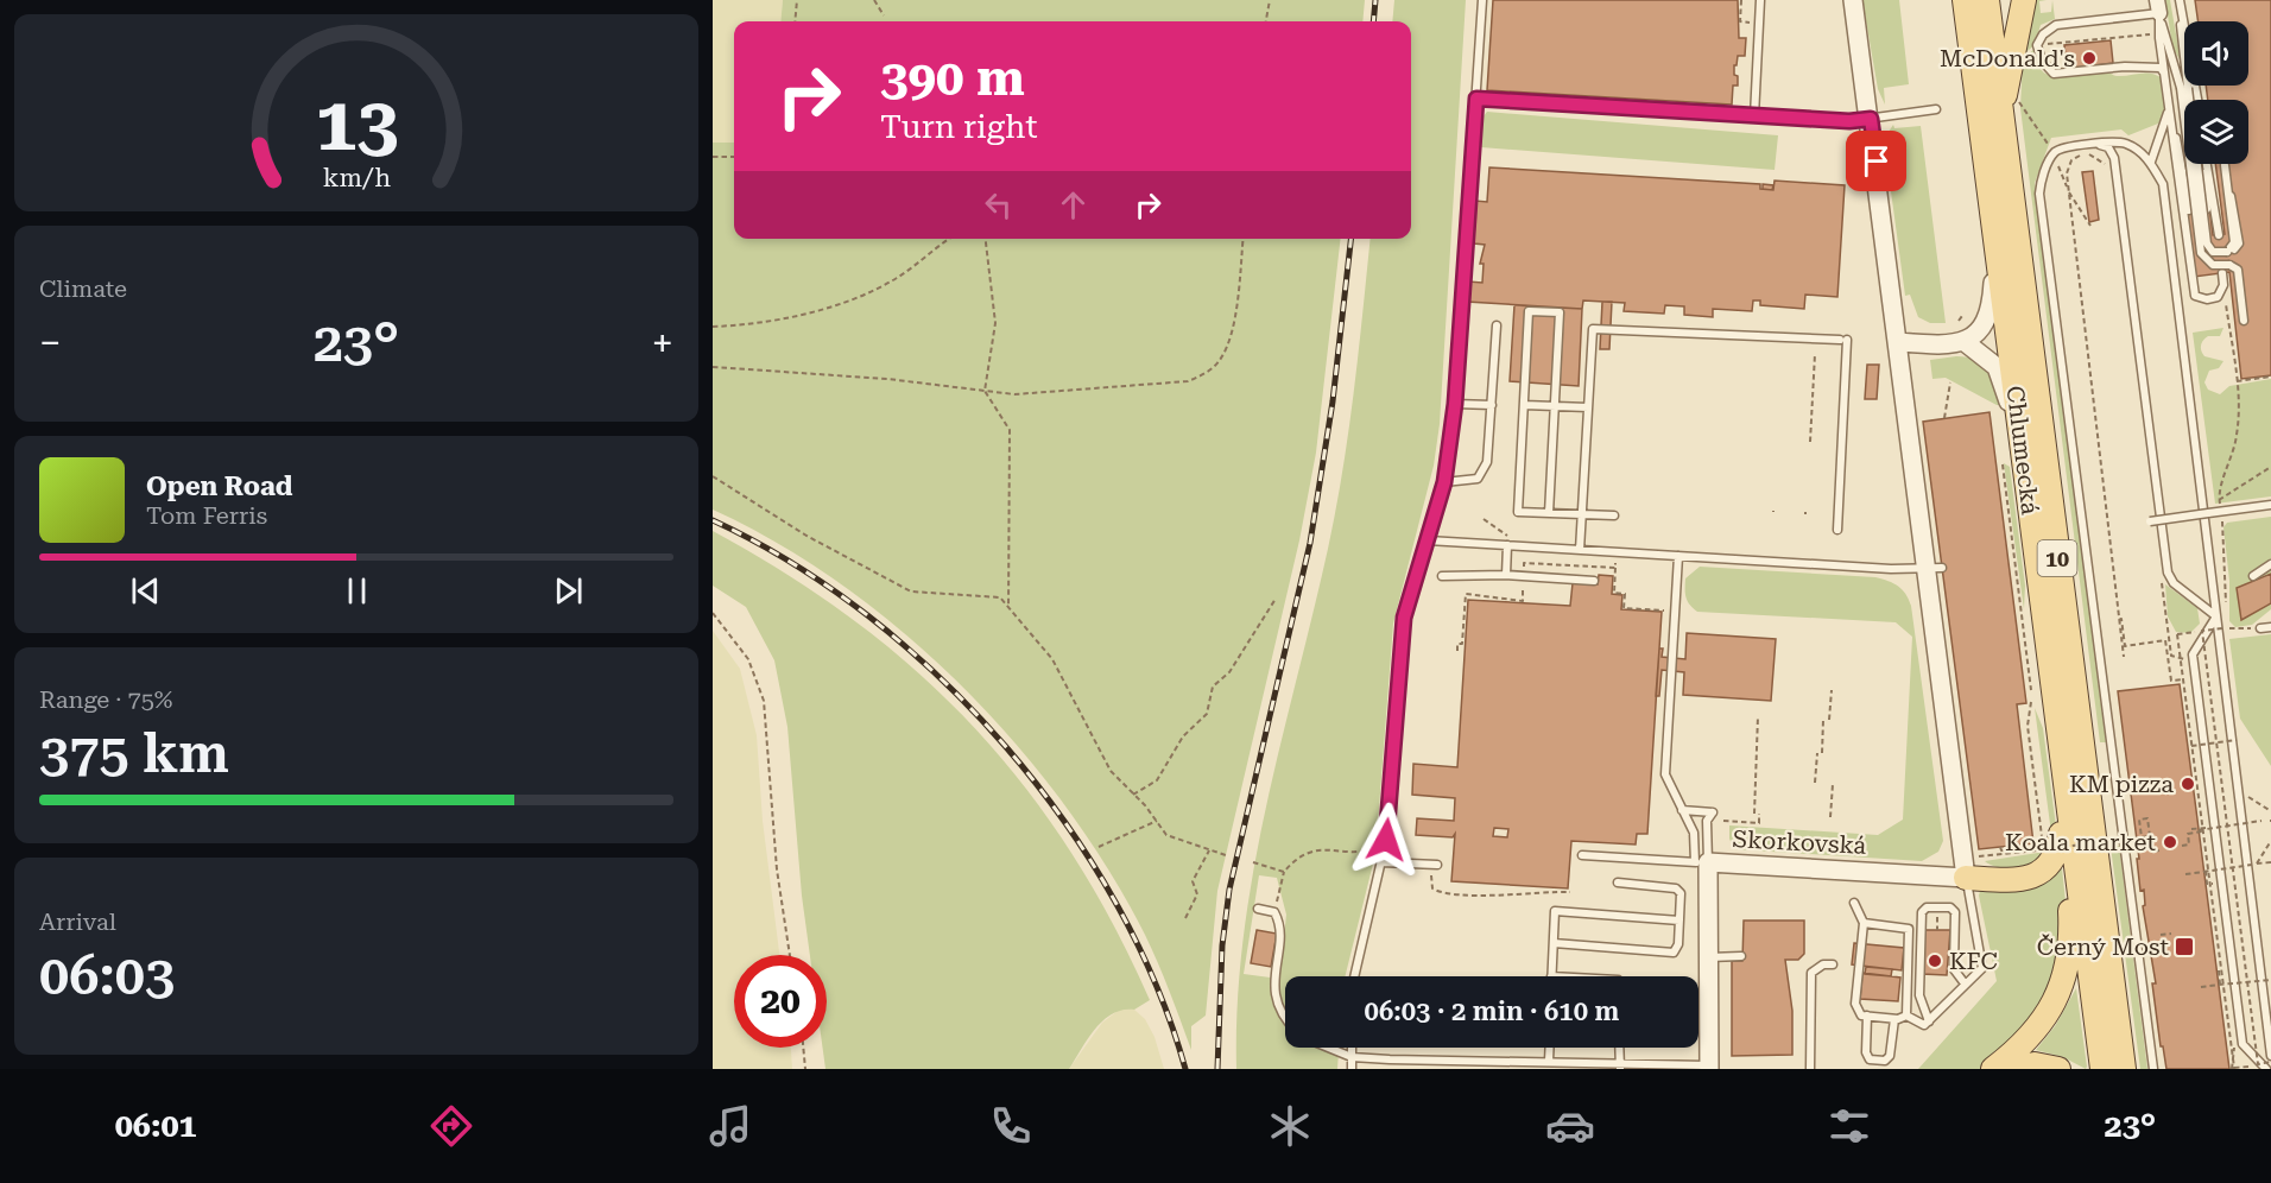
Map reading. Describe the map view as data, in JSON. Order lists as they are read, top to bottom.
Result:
{
  "streets": {
    "main road": ["Chlumecká", "10"],
    "street": ["Skorkovská"]
  },
  "crossings": [
    ["Chlumecká", "10"]
  ],
  "places": {
    "other": [
      "McDonald's",
      "KM pizza",
      "Koala market",
      "KFC"
    ],
    "transit": ["Černý Most"]
  },
  "page": {
    "turn": ["390 m", "Turn right"],
    "tile": [
      "Climate",
      ["Range · 75%", "375 km"],
      ["Arrival", "06:03"]
    ],
    "heat": ["−", "23°", "+"],
    "song": ["Open Road", "Tom Ferris"],
    "limit": "20",
    "trip": "06:03 · 2 min · 610 m",
    "tabs": ["06:01", "23°"],
    "gauge": ["13", "km/h"]
  }
}
